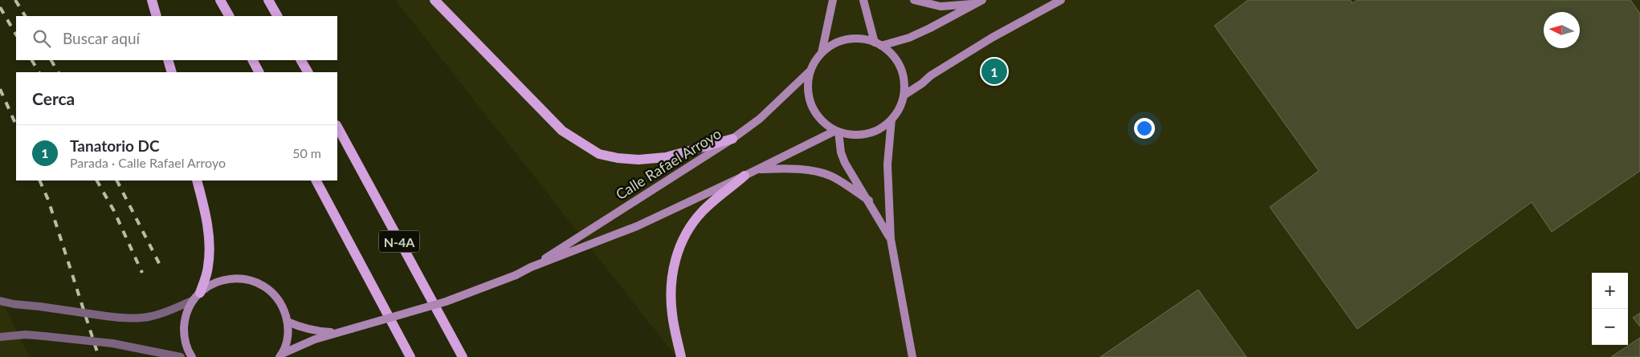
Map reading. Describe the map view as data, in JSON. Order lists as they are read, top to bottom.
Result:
{
  "streets": {
    "main road": ["N-4A"],
    "street": ["Calle Rafael Arroyo"]
  },
  "north": "left",
  "page": {
    "search": "Buscar aquí",
    "pins": "1",
    "heading": "Cerca",
    "list": [
      {
        "mark": "1",
        "name": "Tanatorio DC",
        "note": "Parada · Calle Rafael Arroyo",
        "value": "50 m"
      }
    ],
    "map_buttons": ["+", "−"]
  }
}
